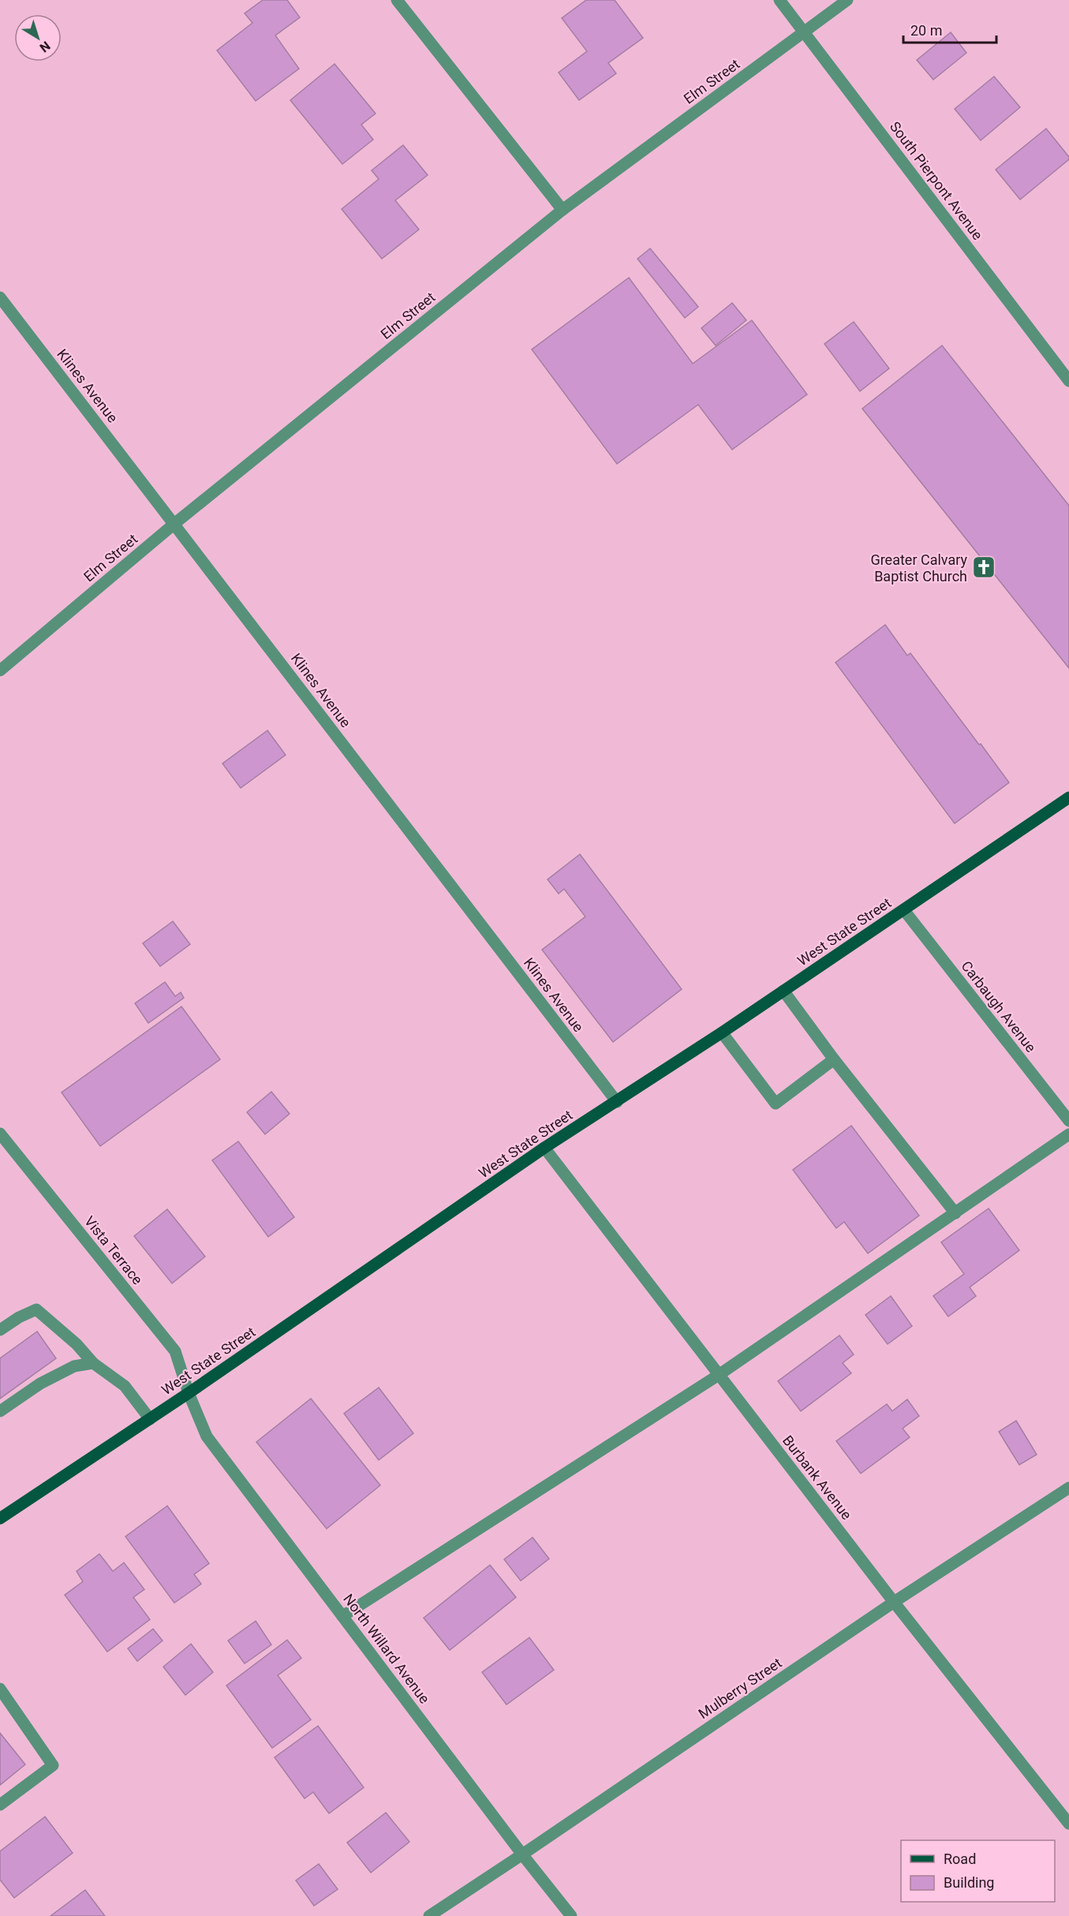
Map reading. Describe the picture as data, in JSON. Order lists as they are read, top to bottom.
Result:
{
  "streets": {
    "main road": ["West State Street"],
    "street": [
      "Elm Street",
      "South Pierpont Avenue",
      "Klines Avenue",
      "Carbaugh Avenue",
      "Vista Terrace",
      "Burbank Avenue",
      "North Willard Avenue",
      "Mulberry Street"
    ]
  },
  "crossings": [
    ["Elm Street", "South Pierpont Avenue"],
    ["Elm Street", "Klines Avenue"],
    ["Klines Avenue", "West State Street"],
    ["West State Street", "Carbaugh Avenue"],
    ["West State Street", "Vista Terrace"],
    ["West State Street", "Burbank Avenue"],
    ["West State Street", "North Willard Avenue"],
    ["Vista Terrace", "North Willard Avenue"],
    ["Burbank Avenue", "Mulberry Street"],
    ["North Willard Avenue", "Mulberry Street"]
  ],
  "places": {
    "church": ["Greater Calvary Baptist Church"]
  },
  "legend": ["Road", "Building"],
  "scale_bar": "20 m",
  "north": "bottom right"
}
